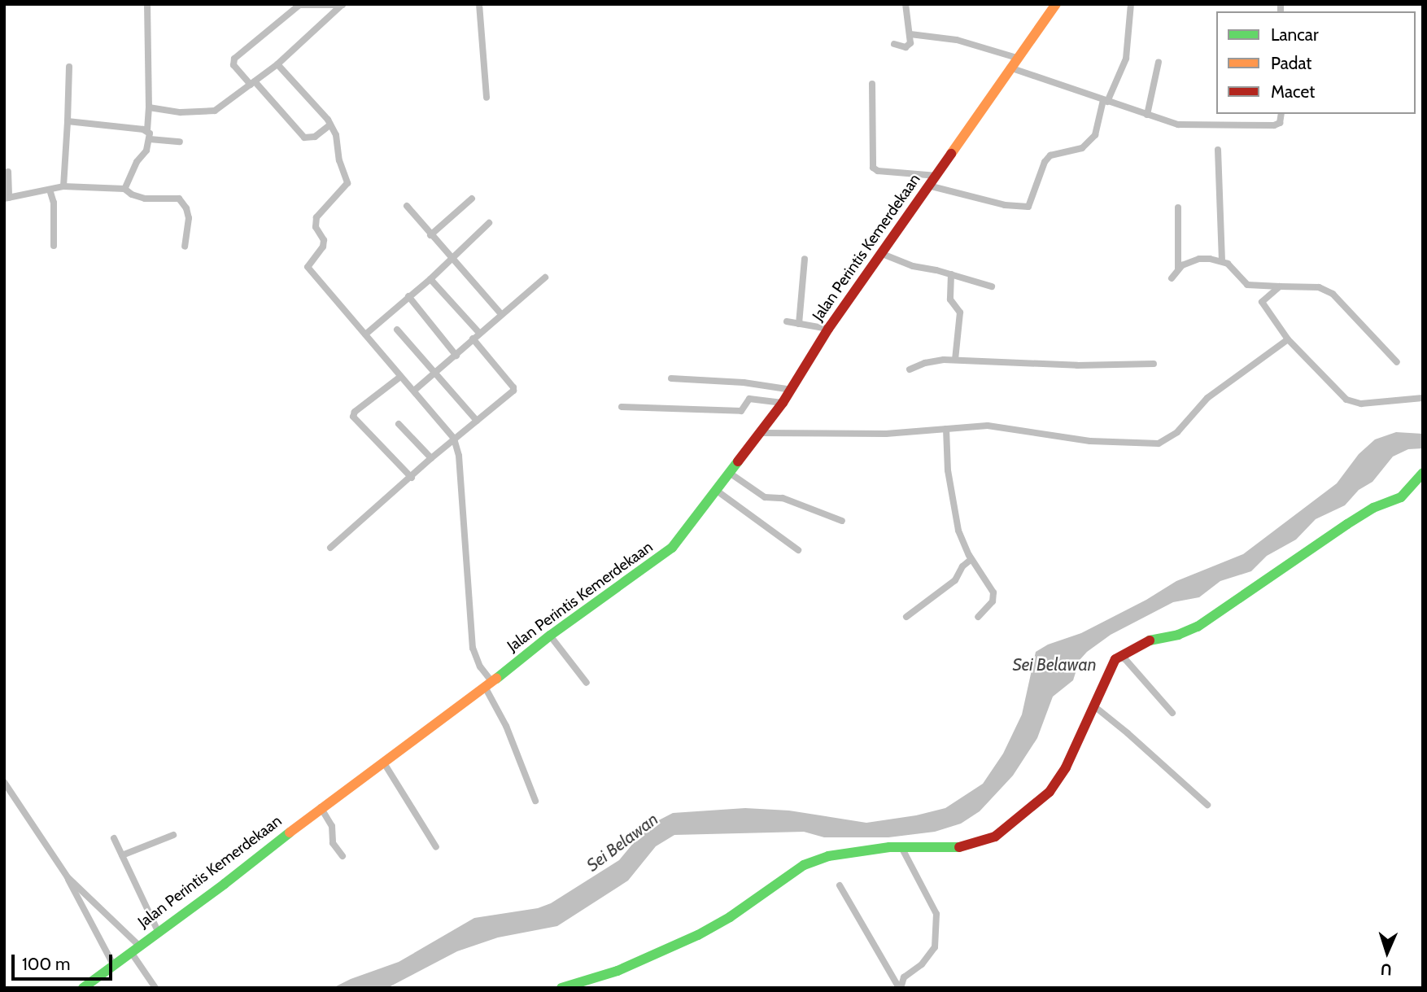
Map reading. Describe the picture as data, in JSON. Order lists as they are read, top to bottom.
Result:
{
  "streets": {
    "main road": ["Jalan Perintis Kemerdekaan"]
  },
  "water": ["Sei Belawan"],
  "legend": ["Lancar", "Padat", "Macet"],
  "scale_bar": "100 m",
  "north": "bottom"
}
